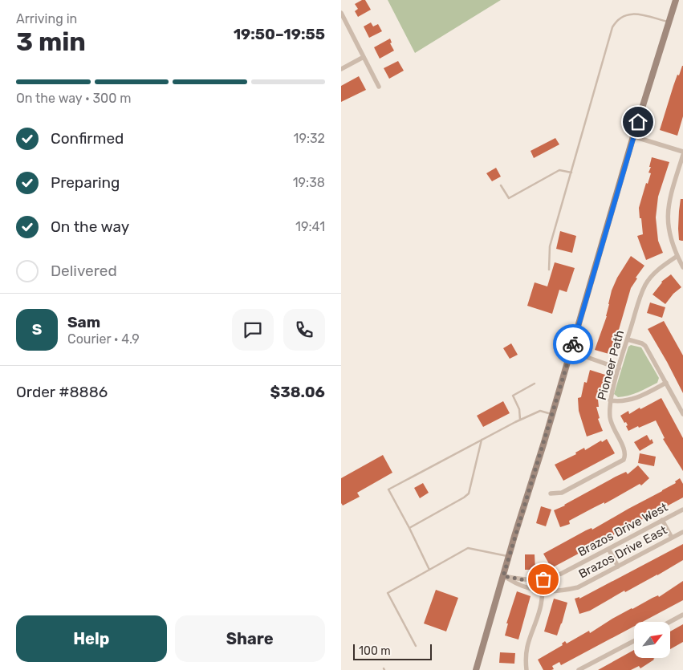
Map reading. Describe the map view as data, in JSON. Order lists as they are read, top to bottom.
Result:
{
  "streets": {
    "street": ["Pioneer Path", "Brazos Drive West", "Brazos Drive East"]
  },
  "crossings": [
    ["Brazos Drive West", "Brazos Drive East"]
  ],
  "scale_bar": "100 m",
  "north": "top right",
  "page": {
    "heading": ["3 min", "Arriving in", "19:50–19:55"],
    "panel": [
      "Sam",
      "Courier · 4.9",
      "Order #8886",
      "$38.06"
    ],
    "bar": "On the way · 300 m",
    "list": [
      ["Confirmed", "19:32"],
      ["Preparing", "19:38"],
      ["On the way", "19:41"],
      "Delivered"
    ],
    "round": "S",
    "buttons": ["Help", "Share"],
    "scale": "100 m"
  }
}
